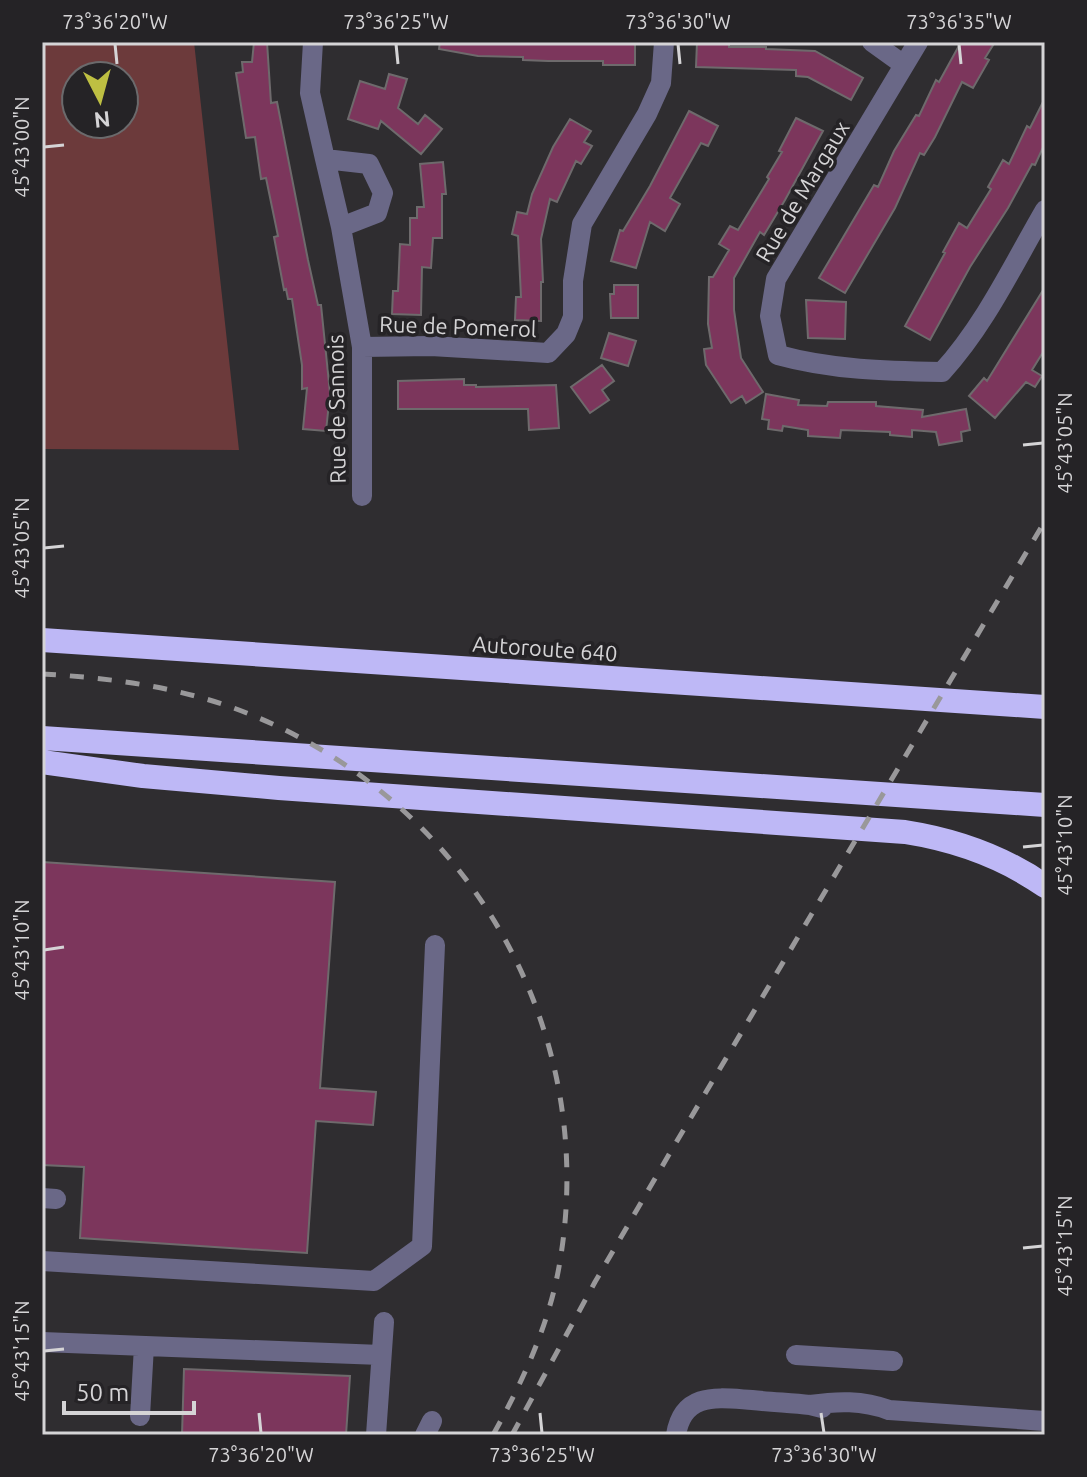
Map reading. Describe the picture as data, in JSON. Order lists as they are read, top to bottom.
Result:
{
  "streets": {
    "highway": ["Autoroute 640"],
    "street": ["Rue de Margaux", "Rue de Pomerol", "Rue de Sannois"]
  },
  "crossings": [
    ["Rue de Pomerol", "Rue de Sannois"]
  ],
  "scale_bar": "50 m",
  "north": "bottom",
  "coordinates": [
    "73°36'20\"W",
    "73°36'25\"W",
    "73°36'30\"W",
    "73°36'35\"W",
    "45°43'00\"N",
    "45°43'05\"N",
    "45°43'10\"N",
    "45°43'15\"N"
  ]
}
